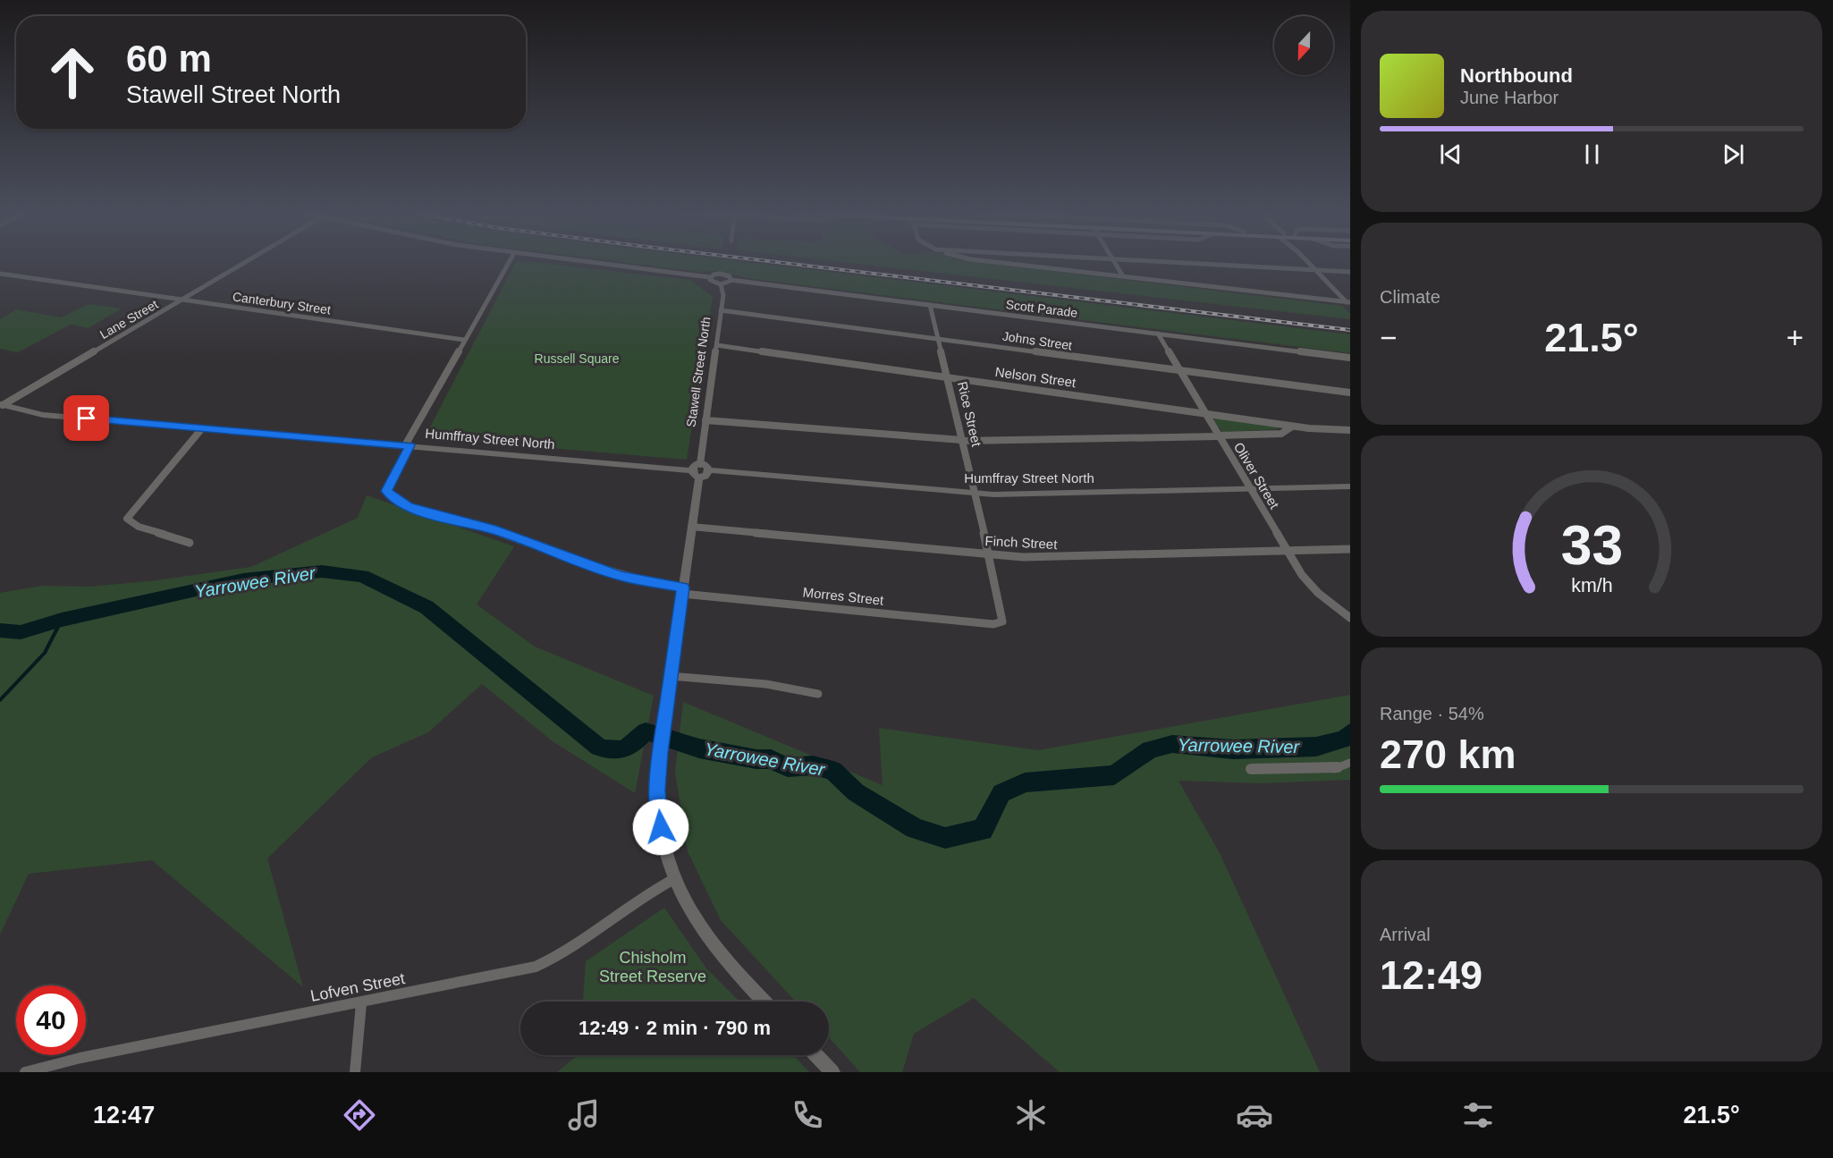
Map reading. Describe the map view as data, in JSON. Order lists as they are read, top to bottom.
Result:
{
  "streets": {
    "street": [
      "Canterbury Street",
      "Scott Parade",
      "Lane Street",
      "Johns Street",
      "Stawell Street North",
      "Nelson Street",
      "Rice Street",
      "Humffray Street North",
      "Oliver Street",
      "Finch Street",
      "Morres Street",
      "Lofven Street"
    ]
  },
  "crossings": [
    ["Canterbury Street", "Lane Street"],
    ["Scott Parade", "Rice Street"],
    ["Scott Parade", "Oliver Street"],
    ["Lane Street", "Humffray Street North"],
    ["Johns Street", "Stawell Street North"],
    ["Johns Street", "Rice Street"],
    ["Johns Street", "Oliver Street"],
    ["Stawell Street North", "Nelson Street"],
    ["Nelson Street", "Rice Street"],
    ["Nelson Street", "Oliver Street"],
    ["Rice Street", "Humffray Street North"],
    ["Rice Street", "Finch Street"],
    ["Rice Street", "Morres Street"],
    ["Humffray Street North", "Oliver Street"],
    ["Humffray Street North", "Morres Street"],
    ["Oliver Street", "Finch Street"]
  ],
  "water": ["Yarrowee River"],
  "parks": ["Russell Square", "Chisholm Street Reserve"],
  "north": "bottom",
  "page": {
    "turn": ["60 m", "Stawell Street North"],
    "song": ["Northbound", "June Harbor"],
    "tile": [
      "Climate",
      ["Range · 54%", "270 km"],
      ["Arrival", "12:49"]
    ],
    "heat": ["−", "21.5°", "+"],
    "limit": "40",
    "trip": "12:49 · 2 min · 790 m",
    "tabs": ["12:47", "21.5°"],
    "gauge": ["33", "km/h"]
  }
}
